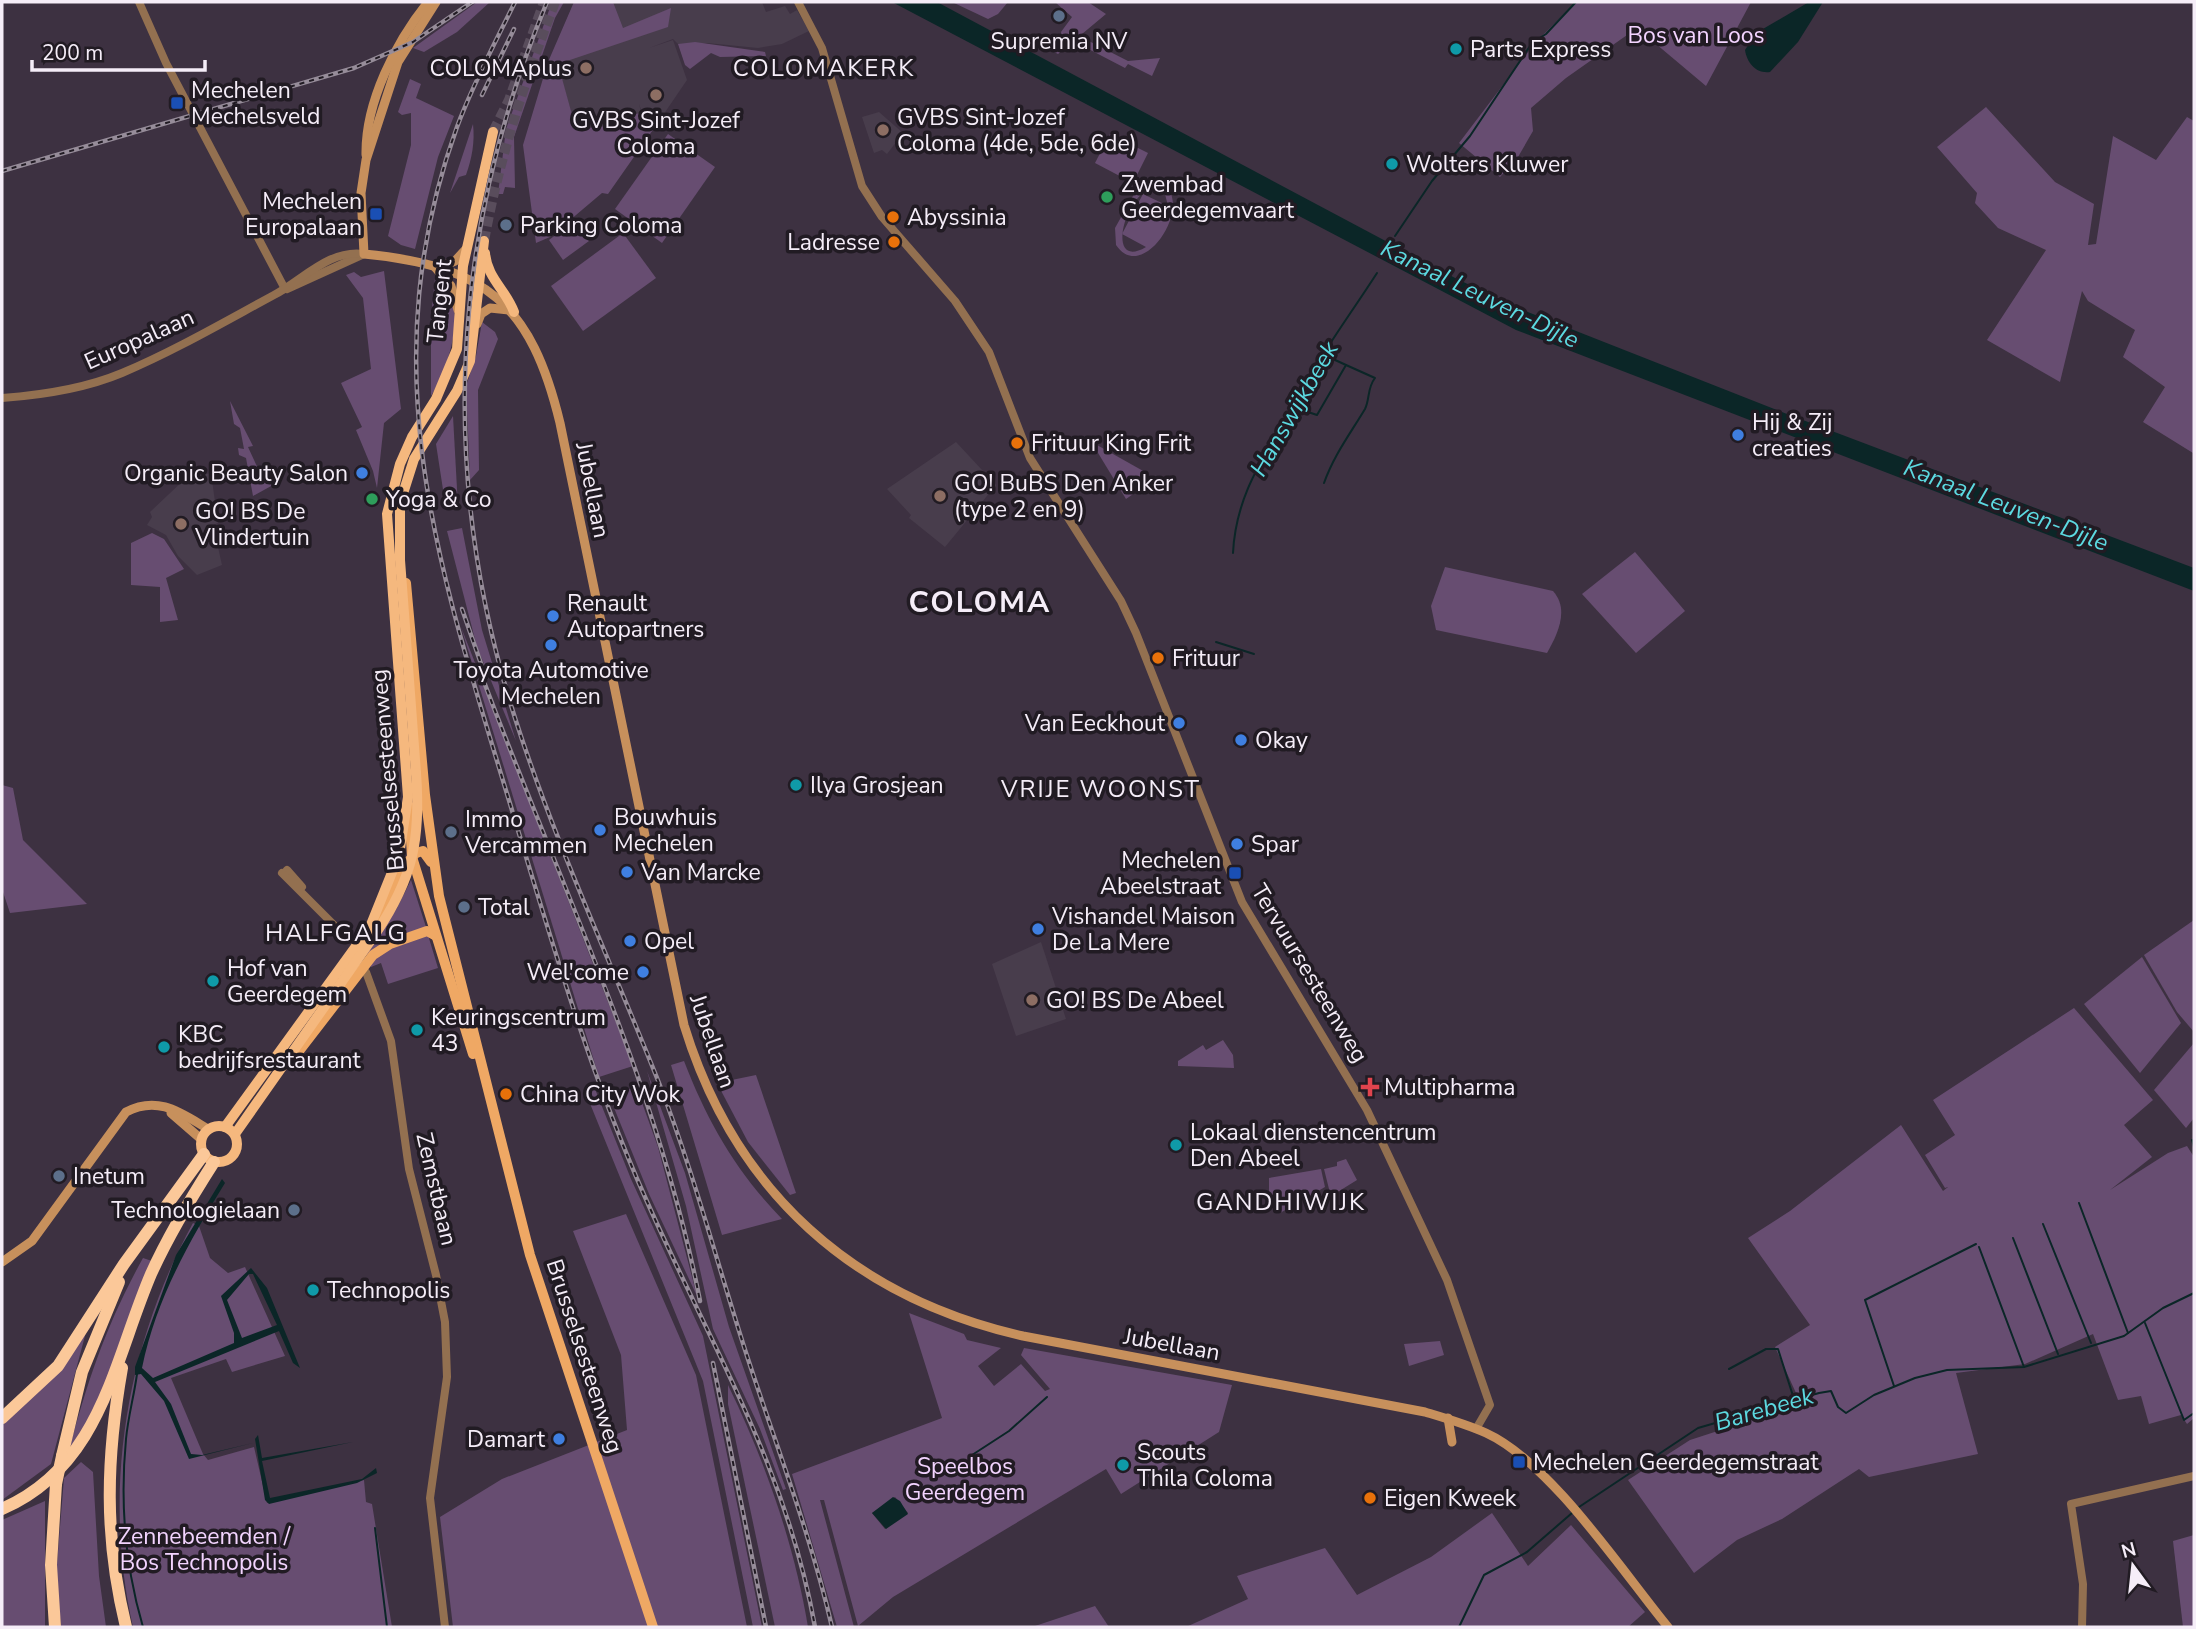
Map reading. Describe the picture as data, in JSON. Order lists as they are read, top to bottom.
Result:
{
  "streets": {
    "highway": ["Tangent", "Brusselsesteenweg"],
    "main road": ["Jubellaan"],
    "street": ["Europalaan", "Tervuursesteenweg", "Zemstbaan"]
  },
  "crossings": [
    ["Tangent", "Jubellaan"],
    ["Tangent", "Brusselsesteenweg"],
    ["Europalaan", "Jubellaan"],
    ["Jubellaan", "Tervuursesteenweg"]
  ],
  "districts": [
    "COLOMAKERK",
    "COLOMA",
    "VRIJE WOONST",
    "HALFGALG",
    "GANDHIWIJK"
  ],
  "water": ["Kanaal Leuven-Dijle", "Hanswijkbeek", "Barebeek"],
  "parks": ["Bos van Loos", "Speelbos Geerdegem", "Zennebeemden / Bos Technopolis"],
  "places": {
    "other": [
      "Supremia NV",
      "Parts Express",
      "COLOMAplus",
      "GVBS Sint-Jozef Coloma",
      "GVBS Sint-Jozef Coloma (4de, 5de, 6de)",
      "Wolters Kluwer",
      "Zwembad Geerdegemvaart",
      "Abyssinia",
      "Parking Coloma",
      "Ladresse",
      "Hij & Zij creaties",
      "Frituur King Frit",
      "Organic Beauty Salon",
      "GO! BuBS Den Anker (type 2 en 9)",
      "Yoga & Co",
      "GO! BS De Vlindertuin",
      "Renault Autopartners",
      "Toyota Automotive Mechelen",
      "Frituur",
      "Van Eeckhout",
      "Okay",
      "Ilya Grosjean",
      "Bouwhuis Mechelen",
      "Immo Vercammen",
      "Spar",
      "Van Marcke",
      "Total",
      "Vishandel Maison De La Mere",
      "Opel",
      "Wel'come",
      "Hof van Geerdegem",
      "GO! BS De Abeel",
      "Keuringscentrum 43",
      "KBC bedrijfsrestaurant",
      "China City Wok",
      "Lokaal dienstencentrum Den Abeel",
      "Inetum",
      "Technologielaan",
      "Technopolis",
      "Damart",
      "Scouts Thila Coloma",
      "Eigen Kweek"
    ],
    "transit": [
      "Mechelen Mechelsveld",
      "Mechelen Europalaan",
      "Mechelen Abeelstraat",
      "Mechelen Geerdegemstraat"
    ],
    "health": ["Multipharma"]
  },
  "scale_bar": "200 m",
  "north": "top"
}
